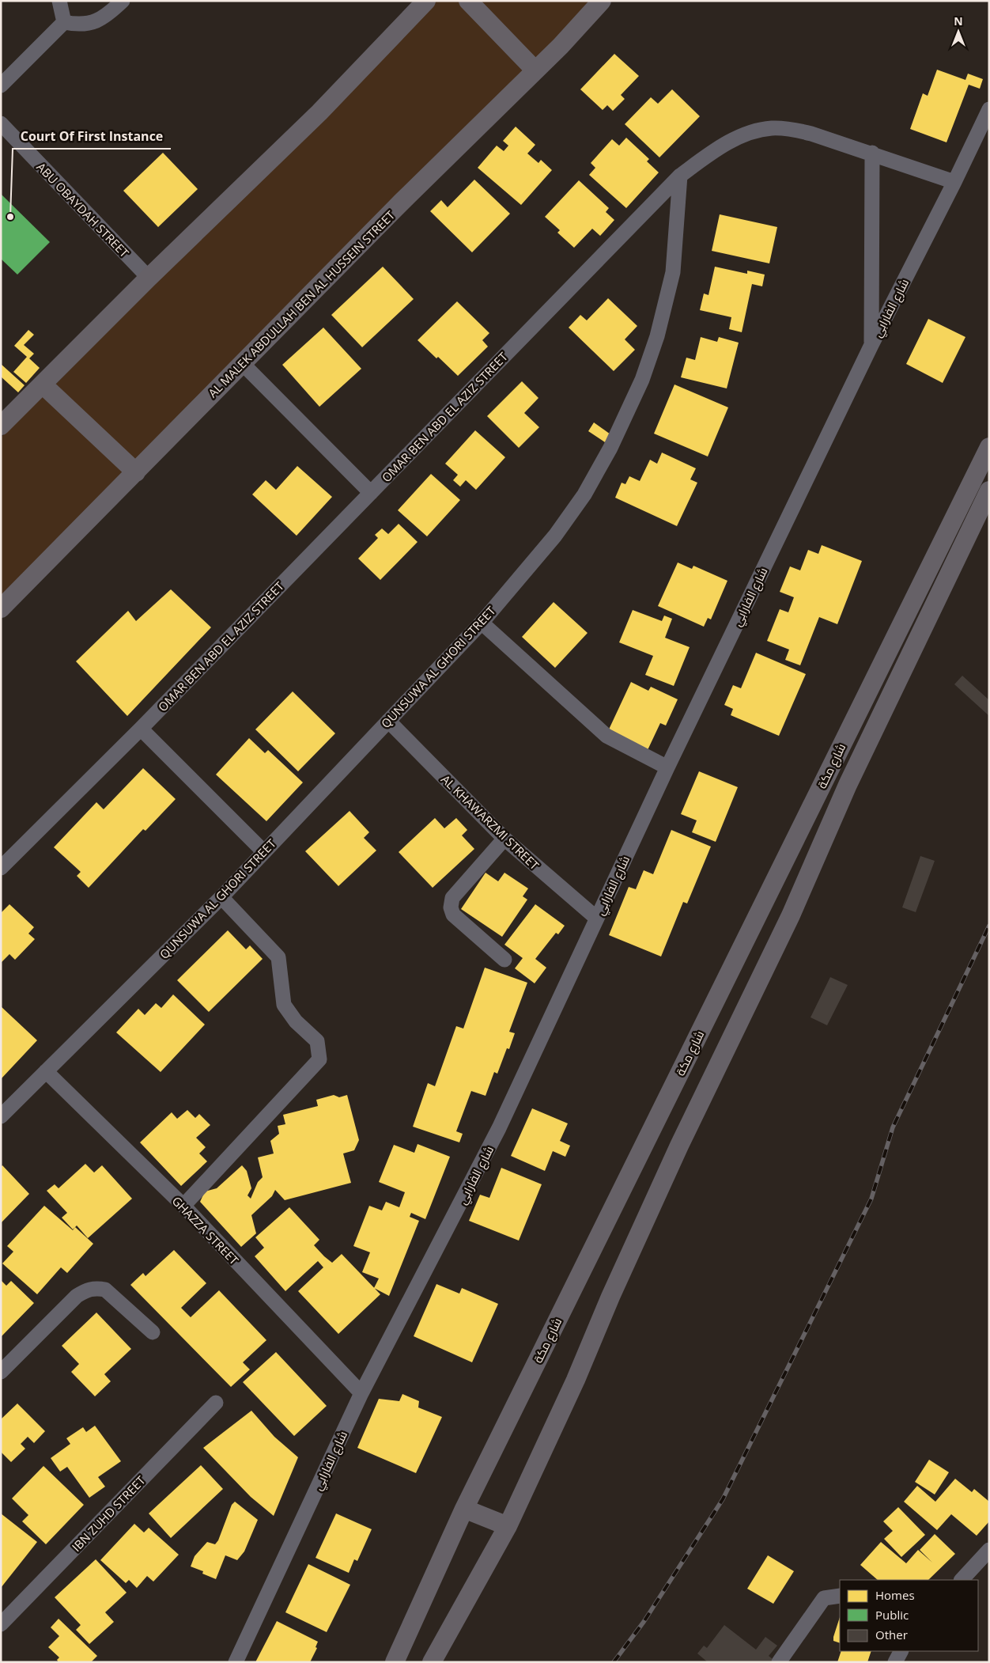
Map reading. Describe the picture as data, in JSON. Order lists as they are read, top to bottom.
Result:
{
  "streets": {
    "main road": ["AL MALEK ABDULLAH BEN AL HUSSEIN STREET", "شارع مكة"],
    "street": [
      "ABU OBAYDAH STREET",
      "شارع الفارابي",
      "OMAR BEN ABD EL AZIZ STREET",
      "QUNSUWA AL GHORI STREET",
      "AL KHAWARZMI STREET",
      "GHAZZA STREET",
      "IBN ZUHD STREET"
    ]
  },
  "crossings": [
    ["شارع الفارابي", "OMAR BEN ABD EL AZIZ STREET"],
    ["شارع الفارابي", "AL KHAWARZMI STREET"],
    ["شارع الفارابي", "GHAZZA STREET"],
    ["OMAR BEN ABD EL AZIZ STREET", "QUNSUWA AL GHORI STREET"],
    ["QUNSUWA AL GHORI STREET", "AL KHAWARZMI STREET"],
    ["QUNSUWA AL GHORI STREET", "GHAZZA STREET"]
  ],
  "places": ["Court Of First Instance"],
  "legend": ["Homes", "Public", "Other"],
  "north": "top"
}
